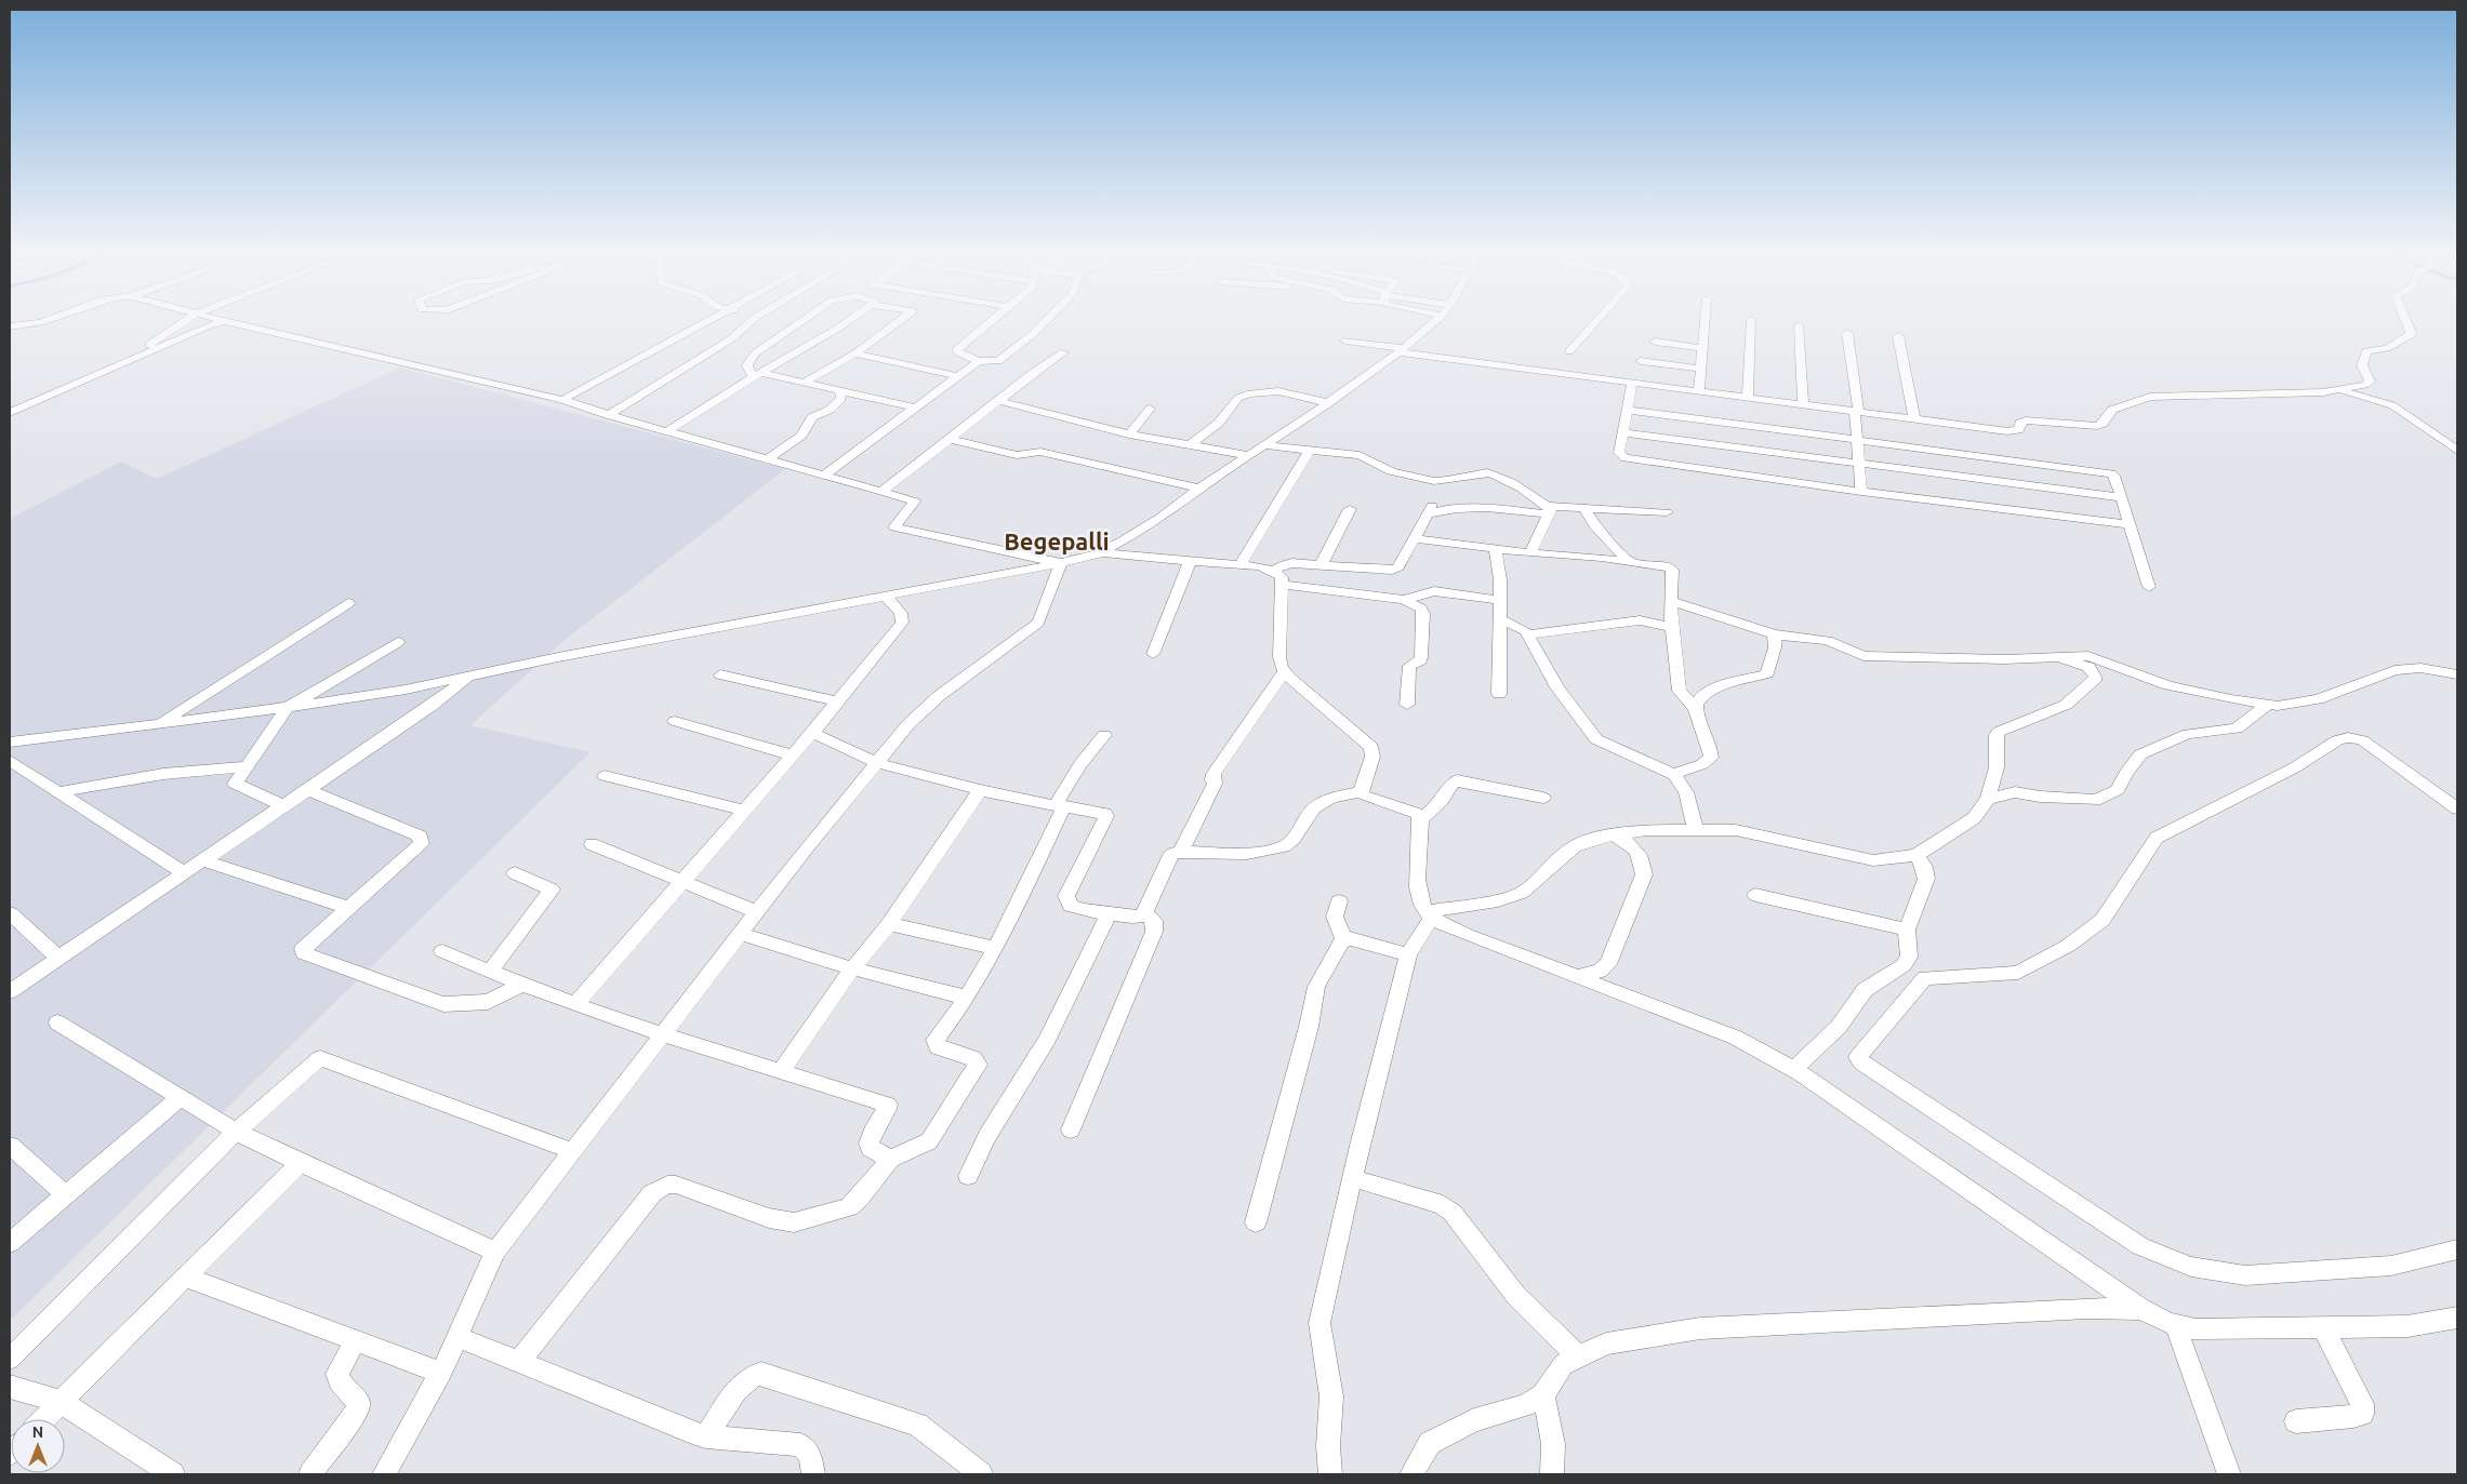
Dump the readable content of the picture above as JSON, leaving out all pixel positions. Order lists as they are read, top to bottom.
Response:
{
  "districts": ["Begepalli"],
  "north": "top"
}
